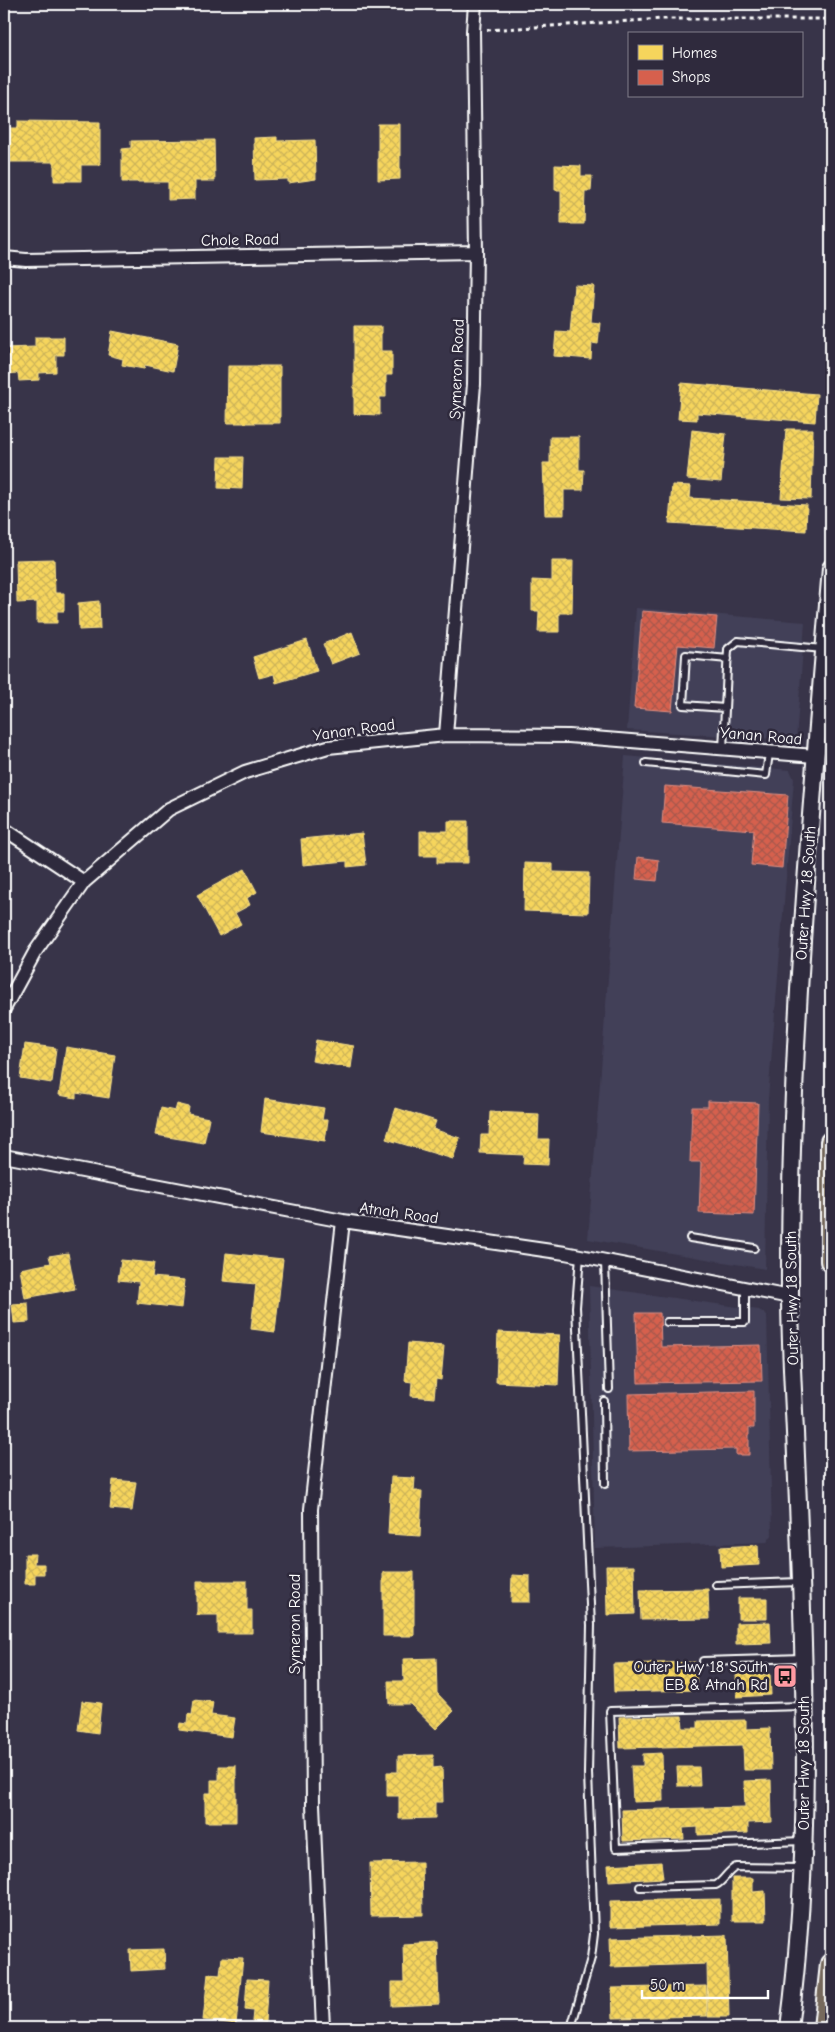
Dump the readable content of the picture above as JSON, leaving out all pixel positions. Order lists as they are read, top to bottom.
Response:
{
  "streets": {
    "street": [
      "Chole Road",
      "Symeron Road",
      "Yanan Road",
      "Outer Hwy 18 South",
      "Atnah Road"
    ]
  },
  "crossings": [
    ["Chole Road", "Symeron Road"],
    ["Symeron Road", "Yanan Road"],
    ["Symeron Road", "Atnah Road"],
    ["Yanan Road", "Outer Hwy 18 South"],
    ["Outer Hwy 18 South", "Atnah Road"]
  ],
  "places": {
    "bus stop": ["Outer Hwy 18 South EB & Atnah Rd"]
  },
  "legend": ["Homes", "Shops"],
  "scale_bar": "50 m"
}
